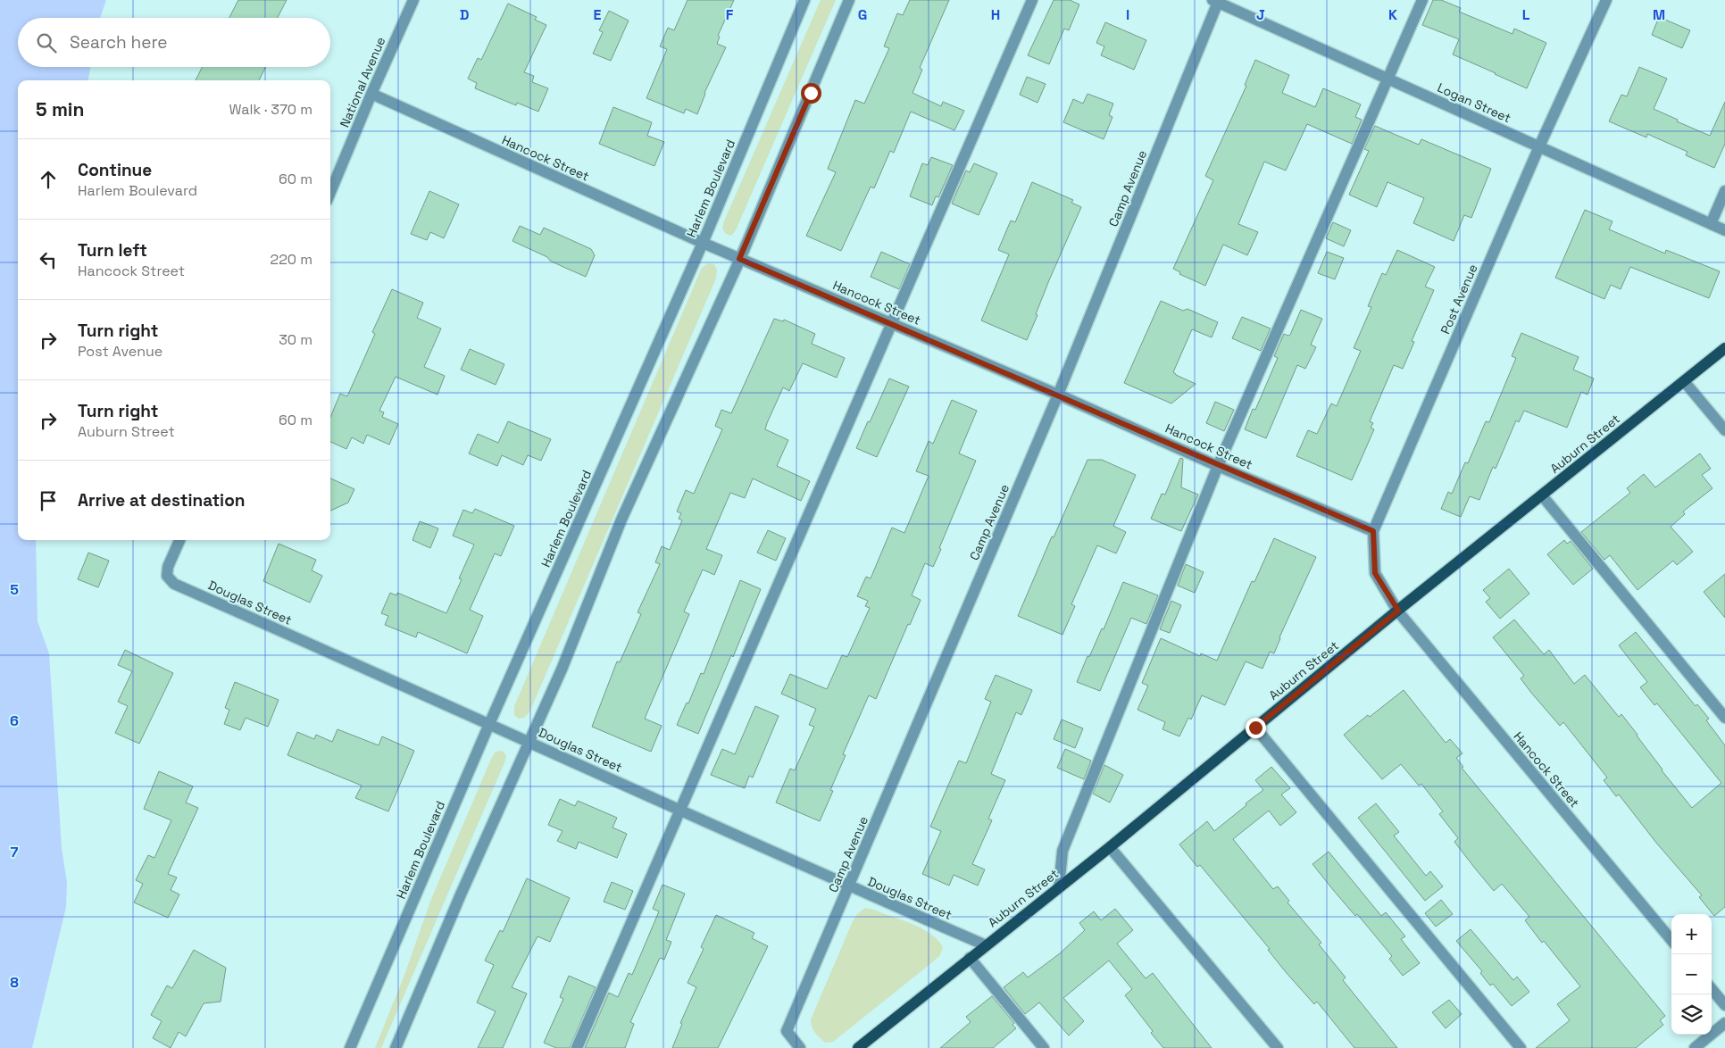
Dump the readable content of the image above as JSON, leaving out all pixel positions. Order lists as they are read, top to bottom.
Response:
{
  "streets": {
    "main road": ["Auburn Street"],
    "street": [
      "National Avenue",
      "Logan Street",
      "Hancock Street",
      "Harlem Boulevard",
      "Camp Avenue",
      "Post Avenue",
      "Douglas Street"
    ]
  },
  "crossings": [
    ["National Avenue", "Hancock Street"],
    ["Logan Street", "Camp Avenue"],
    ["Logan Street", "Post Avenue"],
    ["Hancock Street", "Harlem Boulevard"],
    ["Hancock Street", "Camp Avenue"],
    ["Hancock Street", "Post Avenue"],
    ["Hancock Street", "Auburn Street"],
    ["Harlem Boulevard", "Douglas Street"],
    ["Camp Avenue", "Douglas Street"],
    ["Post Avenue", "Auburn Street"],
    ["Auburn Street", "Douglas Street"]
  ],
  "page": {
    "search": "Search here",
    "heading": ["5 min", "Walk · 370 m"],
    "list": [
      ["Continue", "Harlem Boulevard", "60 m"],
      ["Turn left", "Hancock Street", "220 m"],
      ["Turn right", "Post Avenue", "30 m"],
      ["Turn right", "Auburn Street", "60 m"],
      "Arrive at destination"
    ],
    "map_buttons": ["+", "−"]
  },
  "grid": {
    "columns": [
      "D",
      "E",
      "F",
      "G",
      "H",
      "I",
      "J",
      "K",
      "L",
      "M"
    ],
    "rows": [
      "5",
      "6",
      "7",
      "8"
    ]
  }
}
